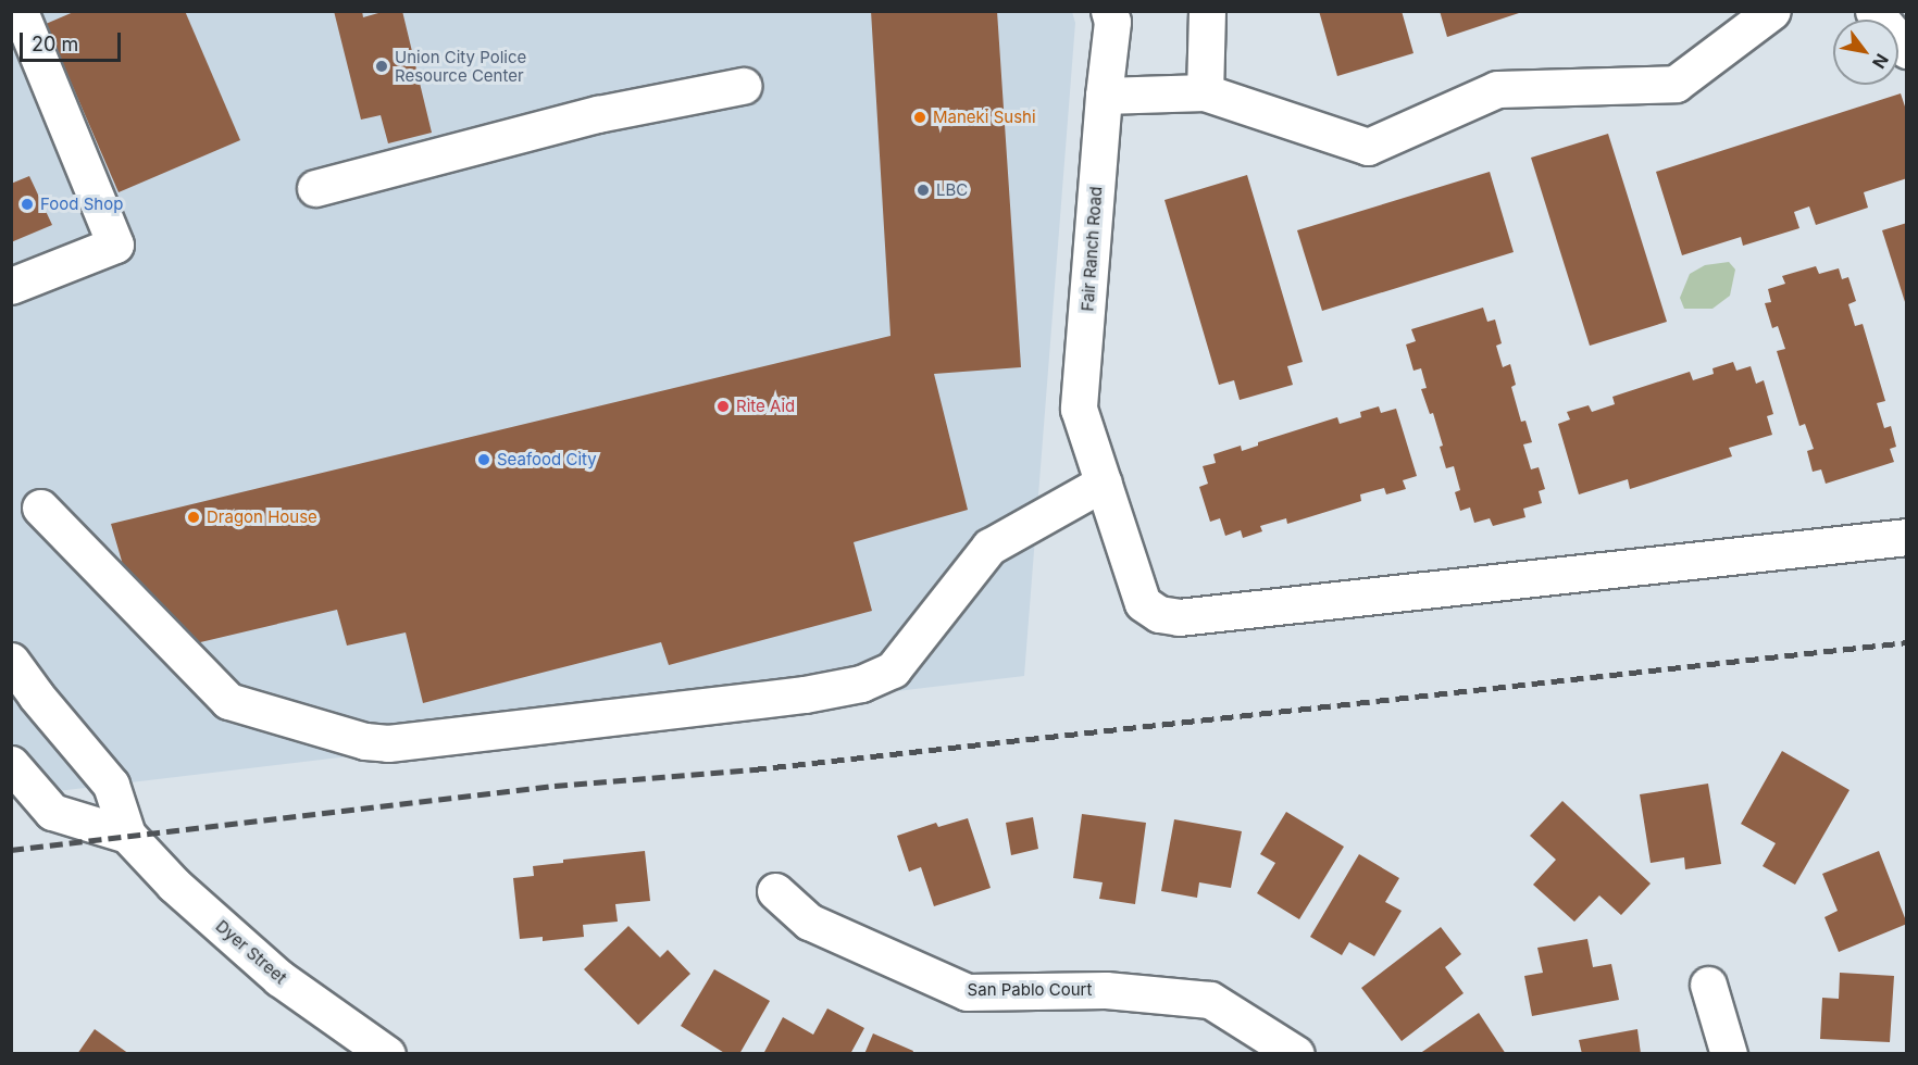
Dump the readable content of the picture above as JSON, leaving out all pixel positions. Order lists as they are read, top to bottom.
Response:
{
  "streets": {
    "street": ["Fair Ranch Road", "Dyer Street", "San Pablo Court"]
  },
  "places": [
    "Union City Police Resource Center",
    "Maneki Sushi",
    "LBC",
    "Food Shop",
    "Rite Aid",
    "Seafood City",
    "Dragon House"
  ],
  "scale_bar": "20 m",
  "north": "bottom right"
}
